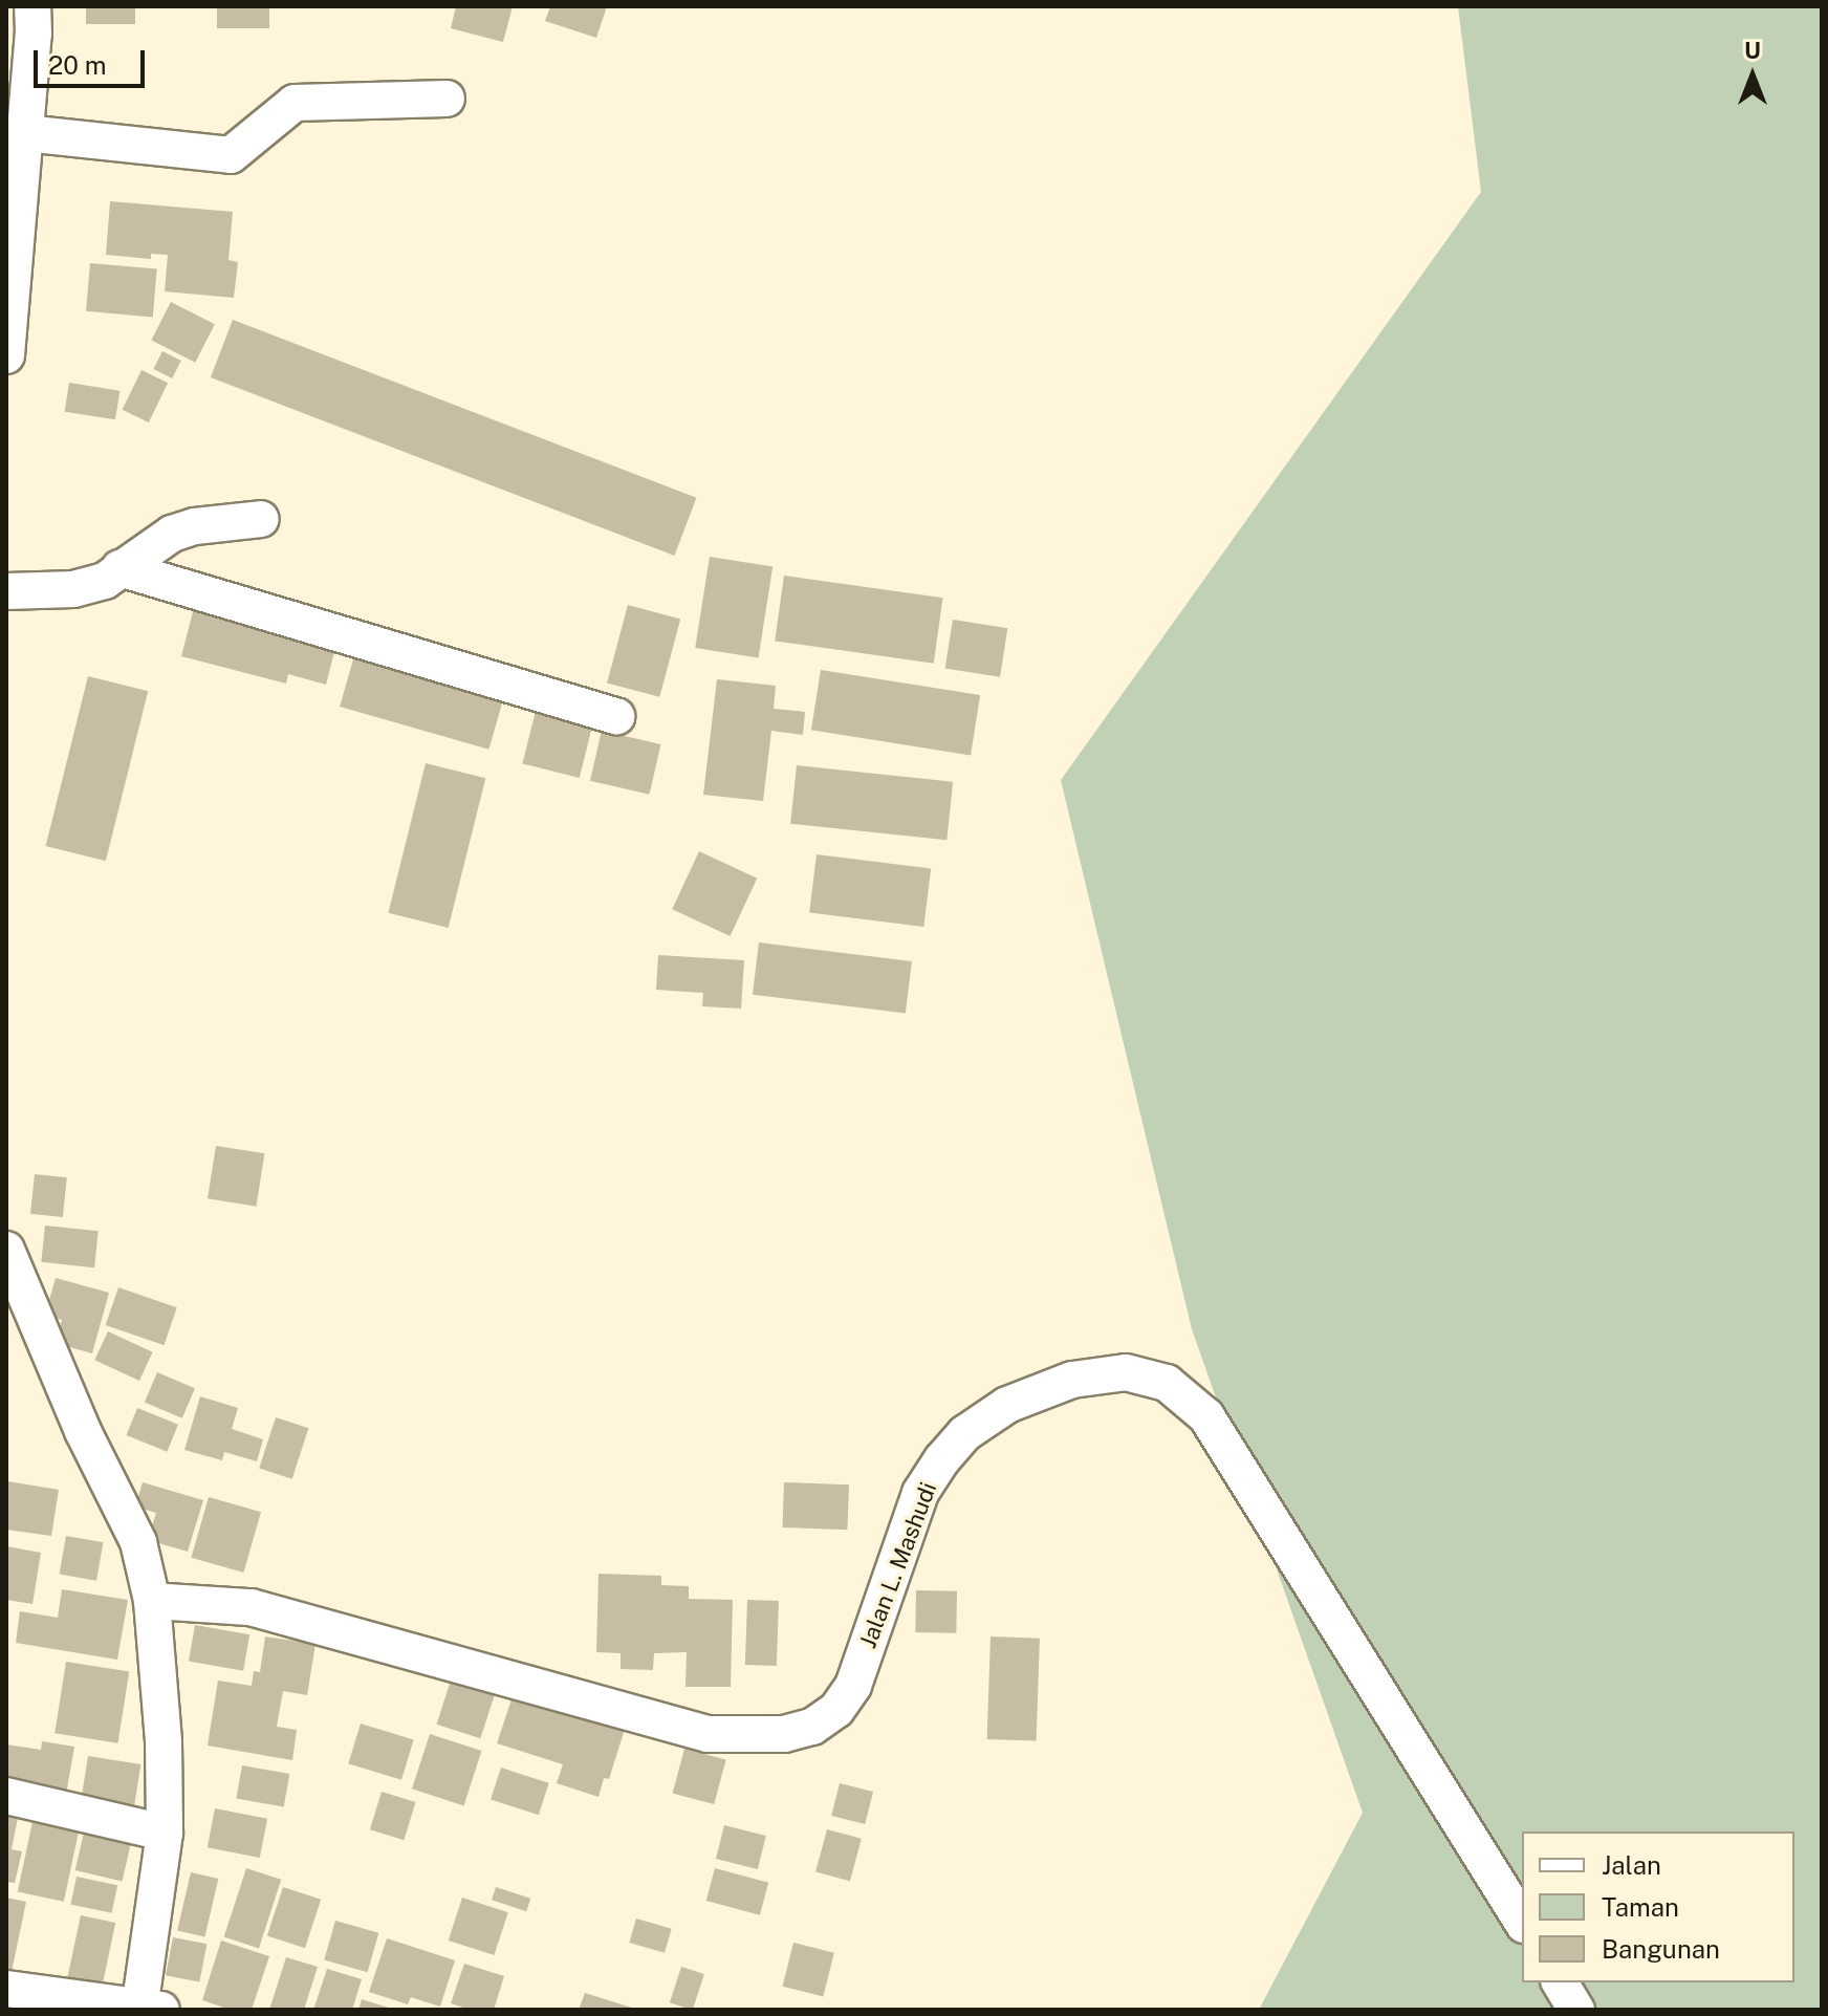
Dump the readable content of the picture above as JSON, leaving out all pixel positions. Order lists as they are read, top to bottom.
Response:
{
  "streets": {
    "street": ["Jalan L. Mashudi"]
  },
  "legend": ["Jalan", "Taman", "Bangunan"],
  "scale_bar": "20 m",
  "north": "top"
}
